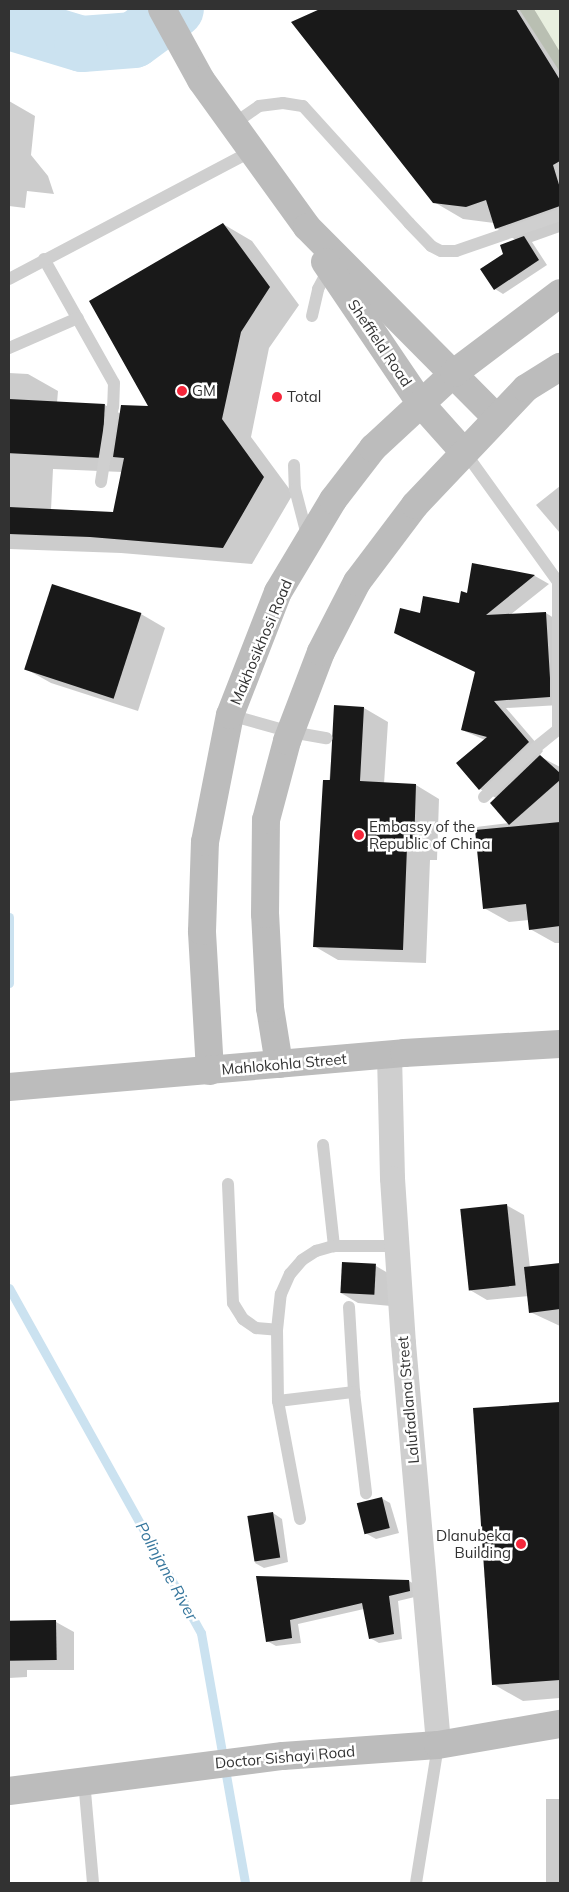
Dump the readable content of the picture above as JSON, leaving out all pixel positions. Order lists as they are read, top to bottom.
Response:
{
  "streets": {
    "main road": [
      "Sheffield Road",
      "Makhosikhosi Road",
      "Mahlokohla Street",
      "Doctor Sishayi Road"
    ],
    "street": ["Lalufadlana Street"]
  },
  "crossings": [
    ["Sheffield Road", "Makhosikhosi Road"],
    ["Makhosikhosi Road", "Mahlokohla Street"],
    ["Mahlokohla Street", "Lalufadlana Street"],
    ["Lalufadlana Street", "Doctor Sishayi Road"]
  ],
  "water": ["Polinjane River"],
  "places": [
    "GM",
    "Total",
    "Embassy of the Republic of China",
    "Dlanubeka Building"
  ]
}
